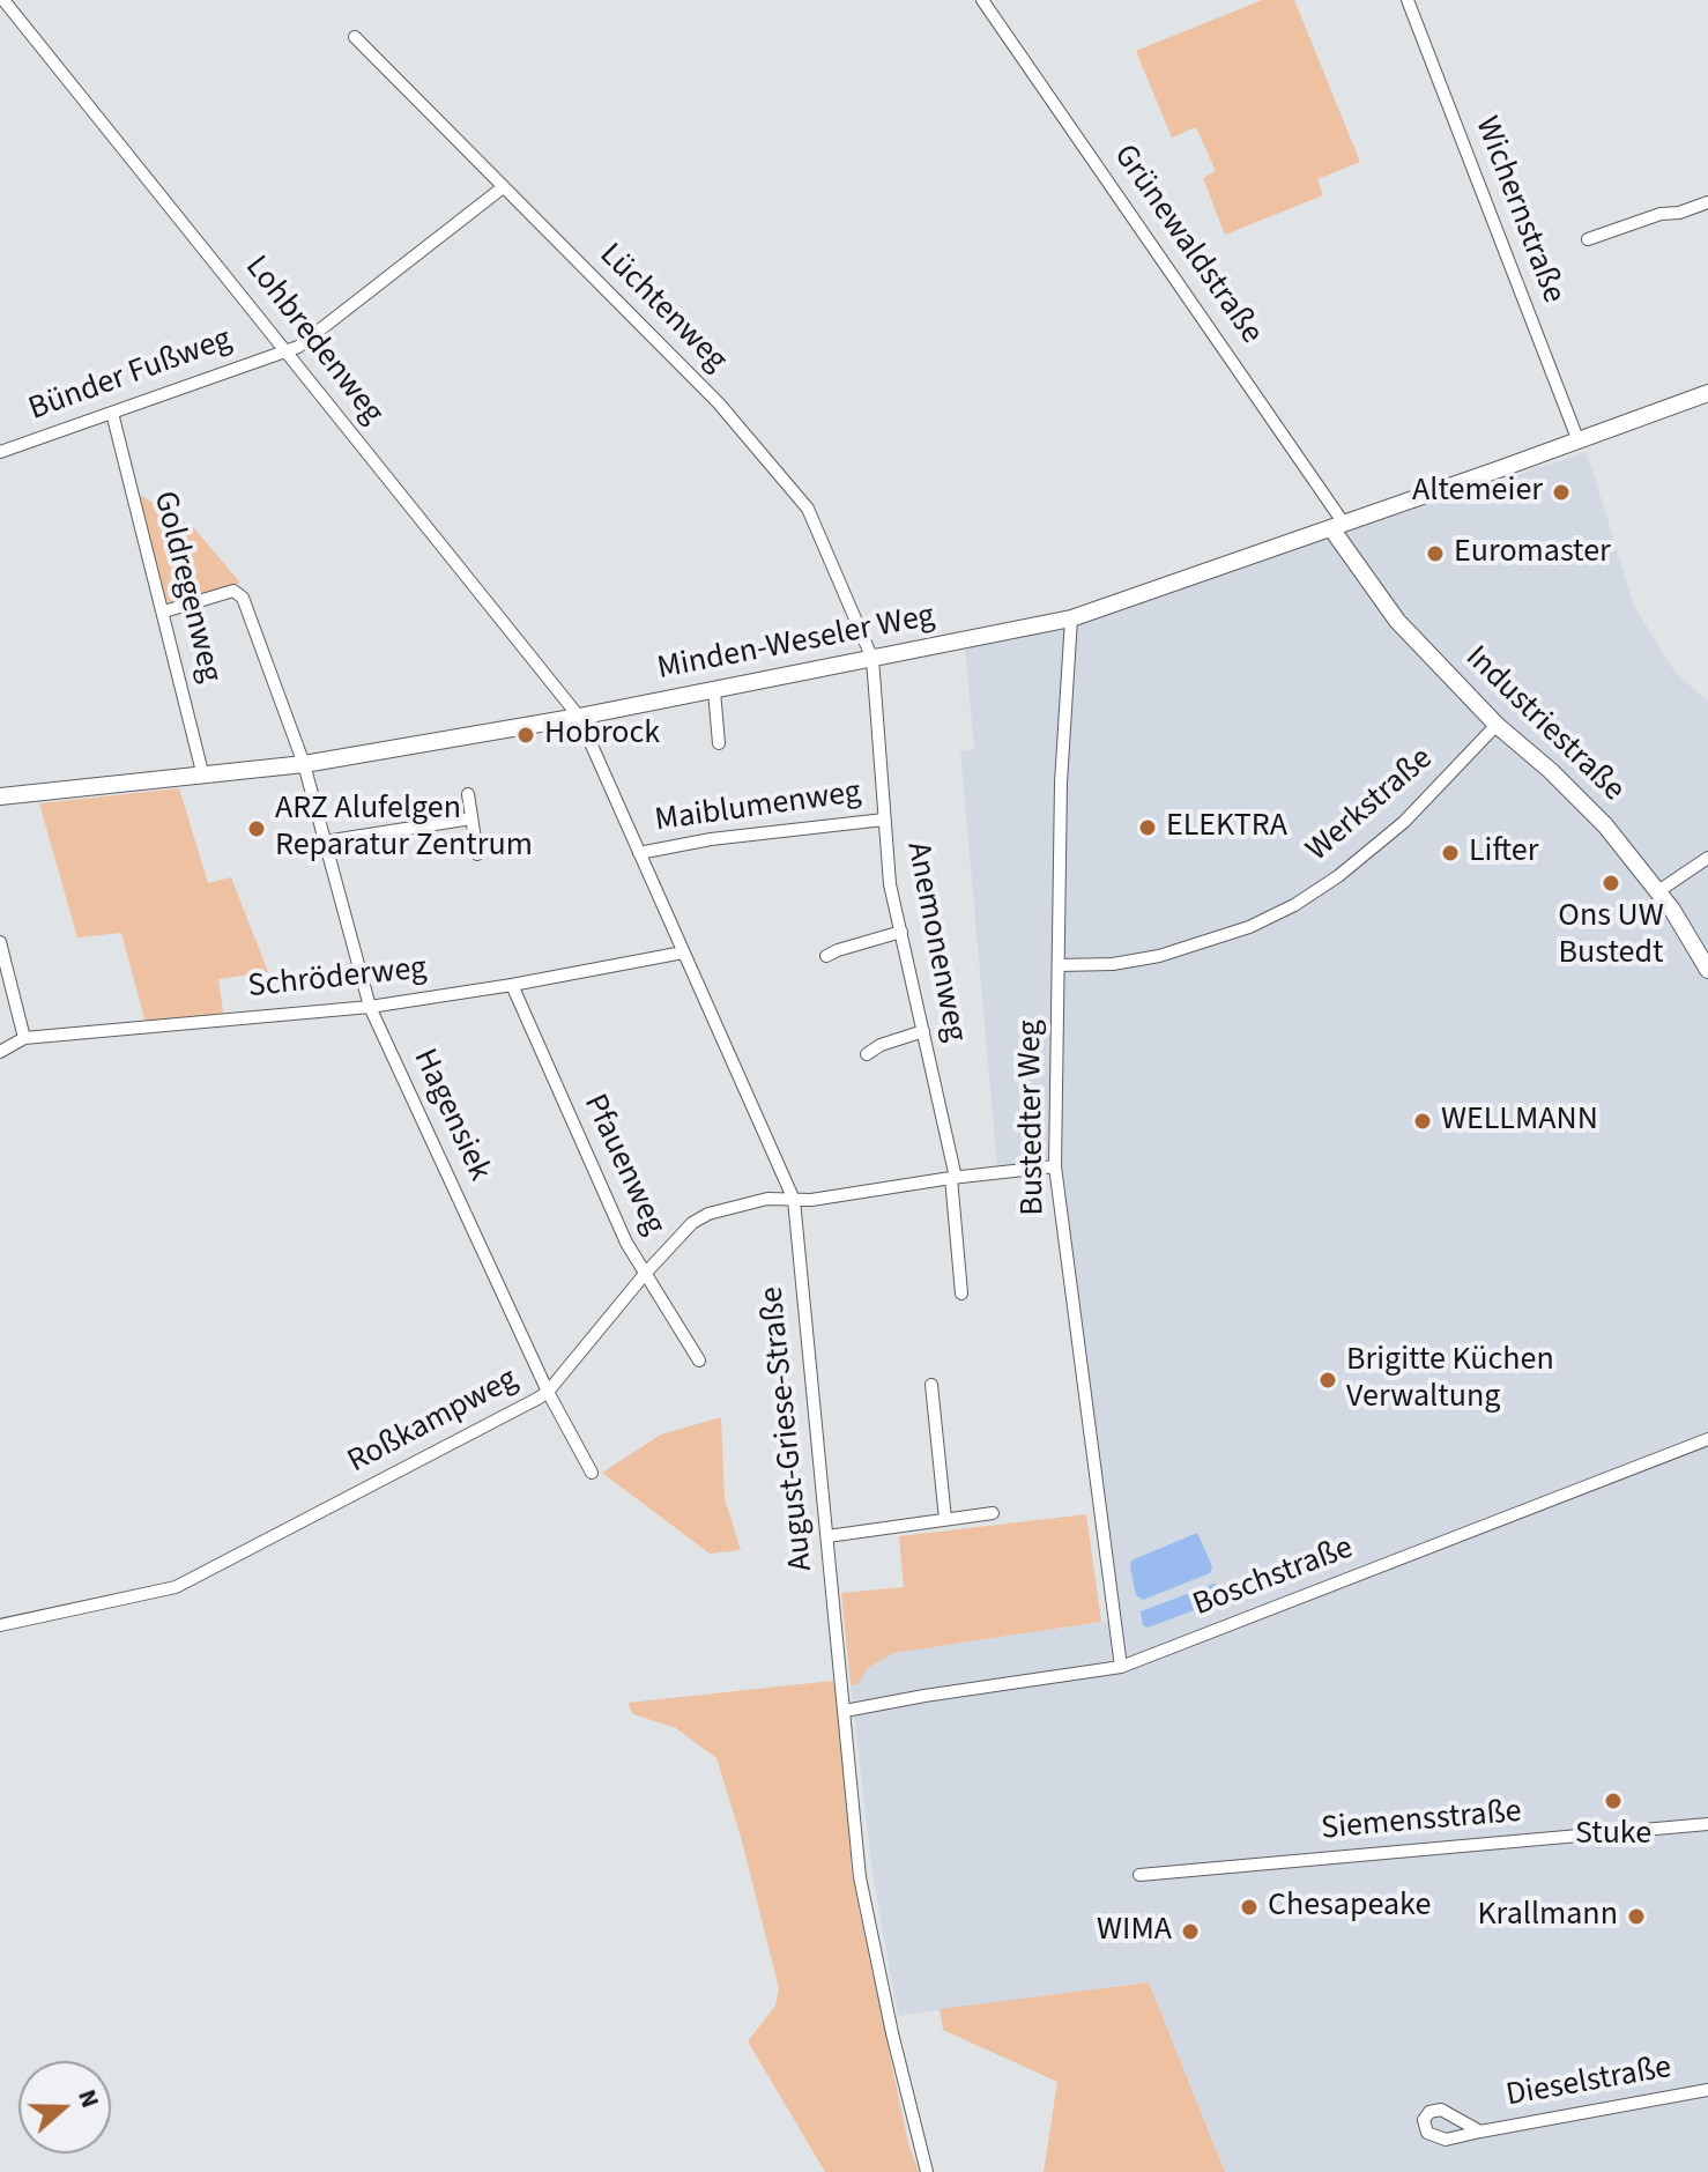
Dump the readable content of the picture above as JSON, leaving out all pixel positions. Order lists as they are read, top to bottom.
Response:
{
  "streets": {
    "street": [
      "Wichernstraße",
      "Grünewaldstraße",
      "Lüchtenweg",
      "Lohbredenweg",
      "Bünder Fußweg",
      "Goldregenweg",
      "Minden-Weseler Weg",
      "Industriestraße",
      "Werkstraße",
      "Maiblumenweg",
      "Anemonenweg",
      "Schröderweg",
      "Hagensiek",
      "Bustedter Weg",
      "Pfauenweg",
      "Roßkampweg",
      "August-Griese-Straße",
      "Boschstraße",
      "Siemensstraße",
      "Dieselstraße"
    ]
  },
  "crossings": [
    ["Wichernstraße", "Minden-Weseler Weg"],
    ["Grünewaldstraße", "Minden-Weseler Weg"],
    ["Grünewaldstraße", "Industriestraße"],
    ["Lüchtenweg", "Bünder Fußweg"],
    ["Lüchtenweg", "Minden-Weseler Weg"],
    ["Lüchtenweg", "Anemonenweg"],
    ["Lohbredenweg", "Bünder Fußweg"],
    ["Lohbredenweg", "Minden-Weseler Weg"],
    ["Lohbredenweg", "August-Griese-Straße"],
    ["Bünder Fußweg", "Goldregenweg"],
    ["Goldregenweg", "Minden-Weseler Weg"],
    ["Goldregenweg", "Hagensiek"],
    ["Minden-Weseler Weg", "Industriestraße"],
    ["Minden-Weseler Weg", "Anemonenweg"],
    ["Minden-Weseler Weg", "Hagensiek"],
    ["Minden-Weseler Weg", "Bustedter Weg"],
    ["Minden-Weseler Weg", "August-Griese-Straße"],
    ["Industriestraße", "Werkstraße"],
    ["Werkstraße", "Bustedter Weg"],
    ["Maiblumenweg", "Anemonenweg"],
    ["Maiblumenweg", "August-Griese-Straße"],
    ["Anemonenweg", "Roßkampweg"],
    ["Schröderweg", "Hagensiek"],
    ["Schröderweg", "Pfauenweg"],
    ["Schröderweg", "August-Griese-Straße"],
    ["Hagensiek", "Roßkampweg"],
    ["Bustedter Weg", "Roßkampweg"],
    ["Bustedter Weg", "Boschstraße"],
    ["Pfauenweg", "Roßkampweg"],
    ["Roßkampweg", "August-Griese-Straße"],
    ["August-Griese-Straße", "Boschstraße"]
  ],
  "places": [
    "Altemeier",
    "Euromaster",
    "Hobrock",
    "ELEKTRA",
    "ARZ Alufelgen Reparatur Zentrum",
    "Lifter",
    "Ons UW Bustedt",
    "WELLMANN",
    "Brigitte Küchen Verwaltung",
    "Stuke",
    "Chesapeake",
    "Krallmann",
    "WIMA"
  ],
  "north": "right"
}
